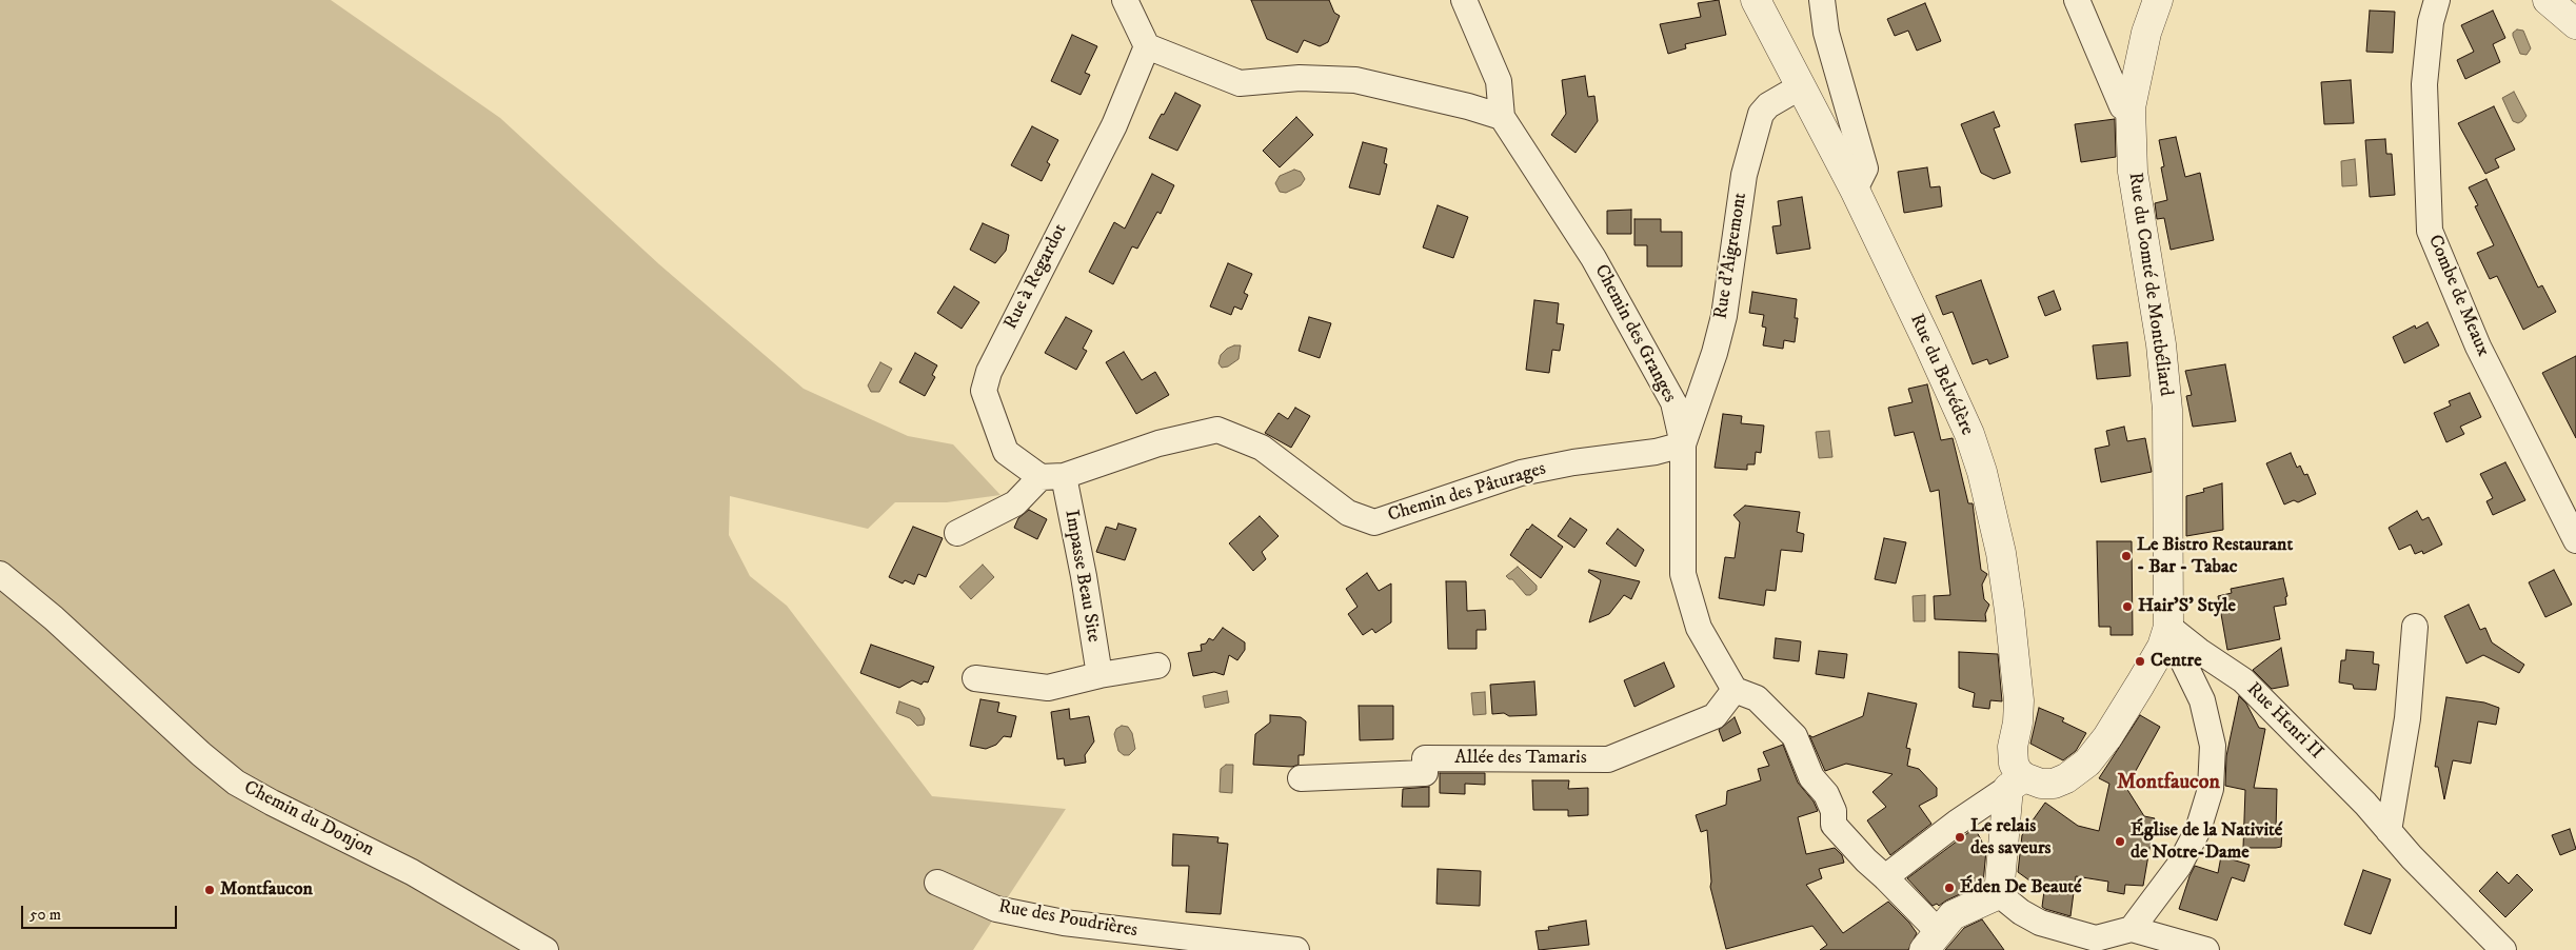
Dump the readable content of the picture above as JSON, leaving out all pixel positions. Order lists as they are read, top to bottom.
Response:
{
  "streets": {
    "street": [
      "Rue d'Aigremont",
      "Rue à Regardot",
      "Rue du Comté de Montbéliard",
      "Combe de Meaux",
      "Chemin des Granges",
      "Rue du Belvédère",
      "Chemin des Pâturages",
      "Impasse Beau Site",
      "Rue Henri II",
      "Allée des Tamaris",
      "Chemin du Donjon",
      "Rue des Poudrières"
    ]
  },
  "crossings": [
    ["Rue d'Aigremont", "Chemin des Granges"],
    ["Rue d'Aigremont", "Rue du Belvédère"],
    ["Rue d'Aigremont", "Chemin des Pâturages"],
    ["Rue à Regardot", "Chemin des Pâturages"],
    ["Rue à Regardot", "Impasse Beau Site"],
    ["Rue du Comté de Montbéliard", "Rue Henri II"],
    ["Chemin des Granges", "Chemin des Pâturages"],
    ["Chemin des Granges", "Allée des Tamaris"],
    ["Chemin des Pâturages", "Impasse Beau Site"]
  ],
  "districts": ["Montfaucon"],
  "places": [
    "Le Bistro Restaurant - Bar - Tabac",
    "Hair'S' Style",
    "Centre",
    "Le relais des saveurs",
    "Église de la Nativité de Notre-Dame",
    "Éden De Beauté",
    "Montfaucon"
  ],
  "scale_bar": "50 m"
}
